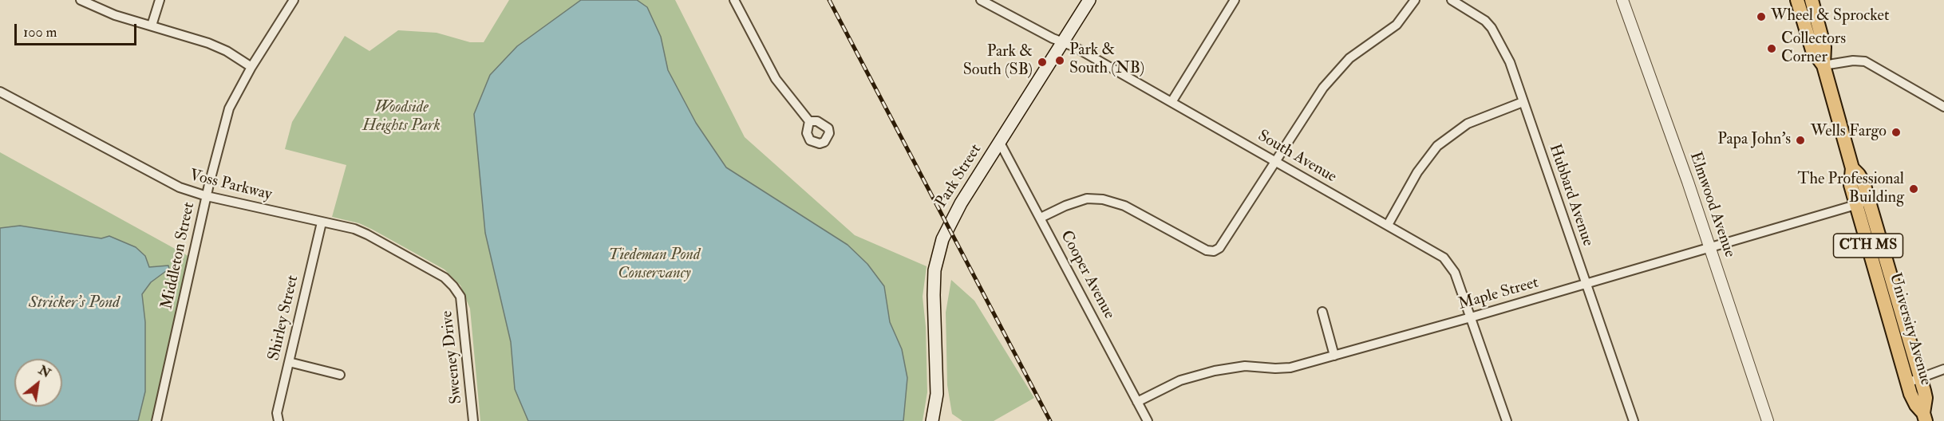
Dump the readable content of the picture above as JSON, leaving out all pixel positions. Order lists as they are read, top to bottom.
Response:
{
  "streets": {
    "main road": ["Park Street", "CTH MS", "University Avenue"],
    "street": [
      "South Avenue",
      "Voss Parkway",
      "Hubbard Avenue",
      "Elmwood Avenue",
      "Middleton Street",
      "Cooper Avenue",
      "Maple Street",
      "Shirley Street",
      "Sweeney Drive"
    ]
  },
  "crossings": [
    ["South Avenue", "Park Street"],
    ["South Avenue", "Maple Street"],
    ["Park Street", "Cooper Avenue"],
    ["Voss Parkway", "Middleton Street"],
    ["Voss Parkway", "Shirley Street"],
    ["Voss Parkway", "Sweeney Drive"],
    ["Hubbard Avenue", "Maple Street"],
    ["Elmwood Avenue", "Maple Street"],
    ["Cooper Avenue", "Maple Street"],
    ["Maple Street", "University Avenue"]
  ],
  "water": ["Stricker's Pond"],
  "parks": ["Woodside Heights Park", "Tiedeman Pond Conservancy"],
  "places": [
    "Wheel & Sprocket",
    "Collectors Corner",
    "Park & South (NB)",
    "Park & South (SB)",
    "Wells Fargo",
    "Papa John's",
    "The Professional Building"
  ],
  "scale_bar": "100 m",
  "north": "top right"
}
